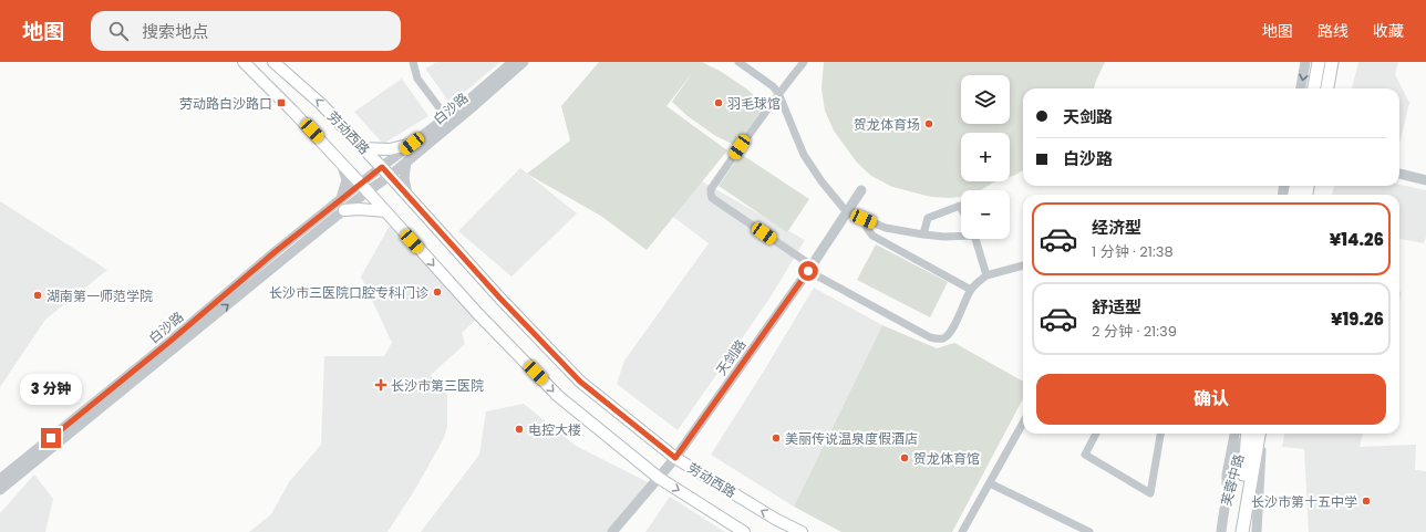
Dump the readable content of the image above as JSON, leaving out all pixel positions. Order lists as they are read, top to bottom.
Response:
{
  "streets": {
    "main road": ["劳动西路"],
    "street": ["白沙路", "天剑路", "芙蓉中路"]
  },
  "crossings": [
    ["白沙路", "劳动西路"],
    ["劳动西路", "天剑路"]
  ],
  "places": {
    "transit": ["劳动路白沙路口"],
    "other": [
      "羽毛球馆",
      "贺龙体育场",
      "长沙市三医院口腔专科门诊",
      "湖南第一师范学院",
      "电控大楼",
      "美丽传说温泉度假酒店",
      "贺龙体育馆",
      "长沙市第十五中学"
    ],
    "health": ["长沙市第三医院"]
  },
  "page": {
    "header": "地图",
    "search": "搜索地点",
    "nav": ["地图", "路线", "收藏"],
    "map_buttons": ["+", "−"],
    "banner": ["天剑路", "白沙路"],
    "list": [
      {
        "name": "经济型",
        "note": "1 分钟 · 21:38",
        "value": "¥14.26"
      },
      {
        "name": "舒适型",
        "note": "2 分钟 · 21:39",
        "value": "¥19.26"
      }
    ],
    "buttons": "确认",
    "bubble": "3 分钟"
  }
}
